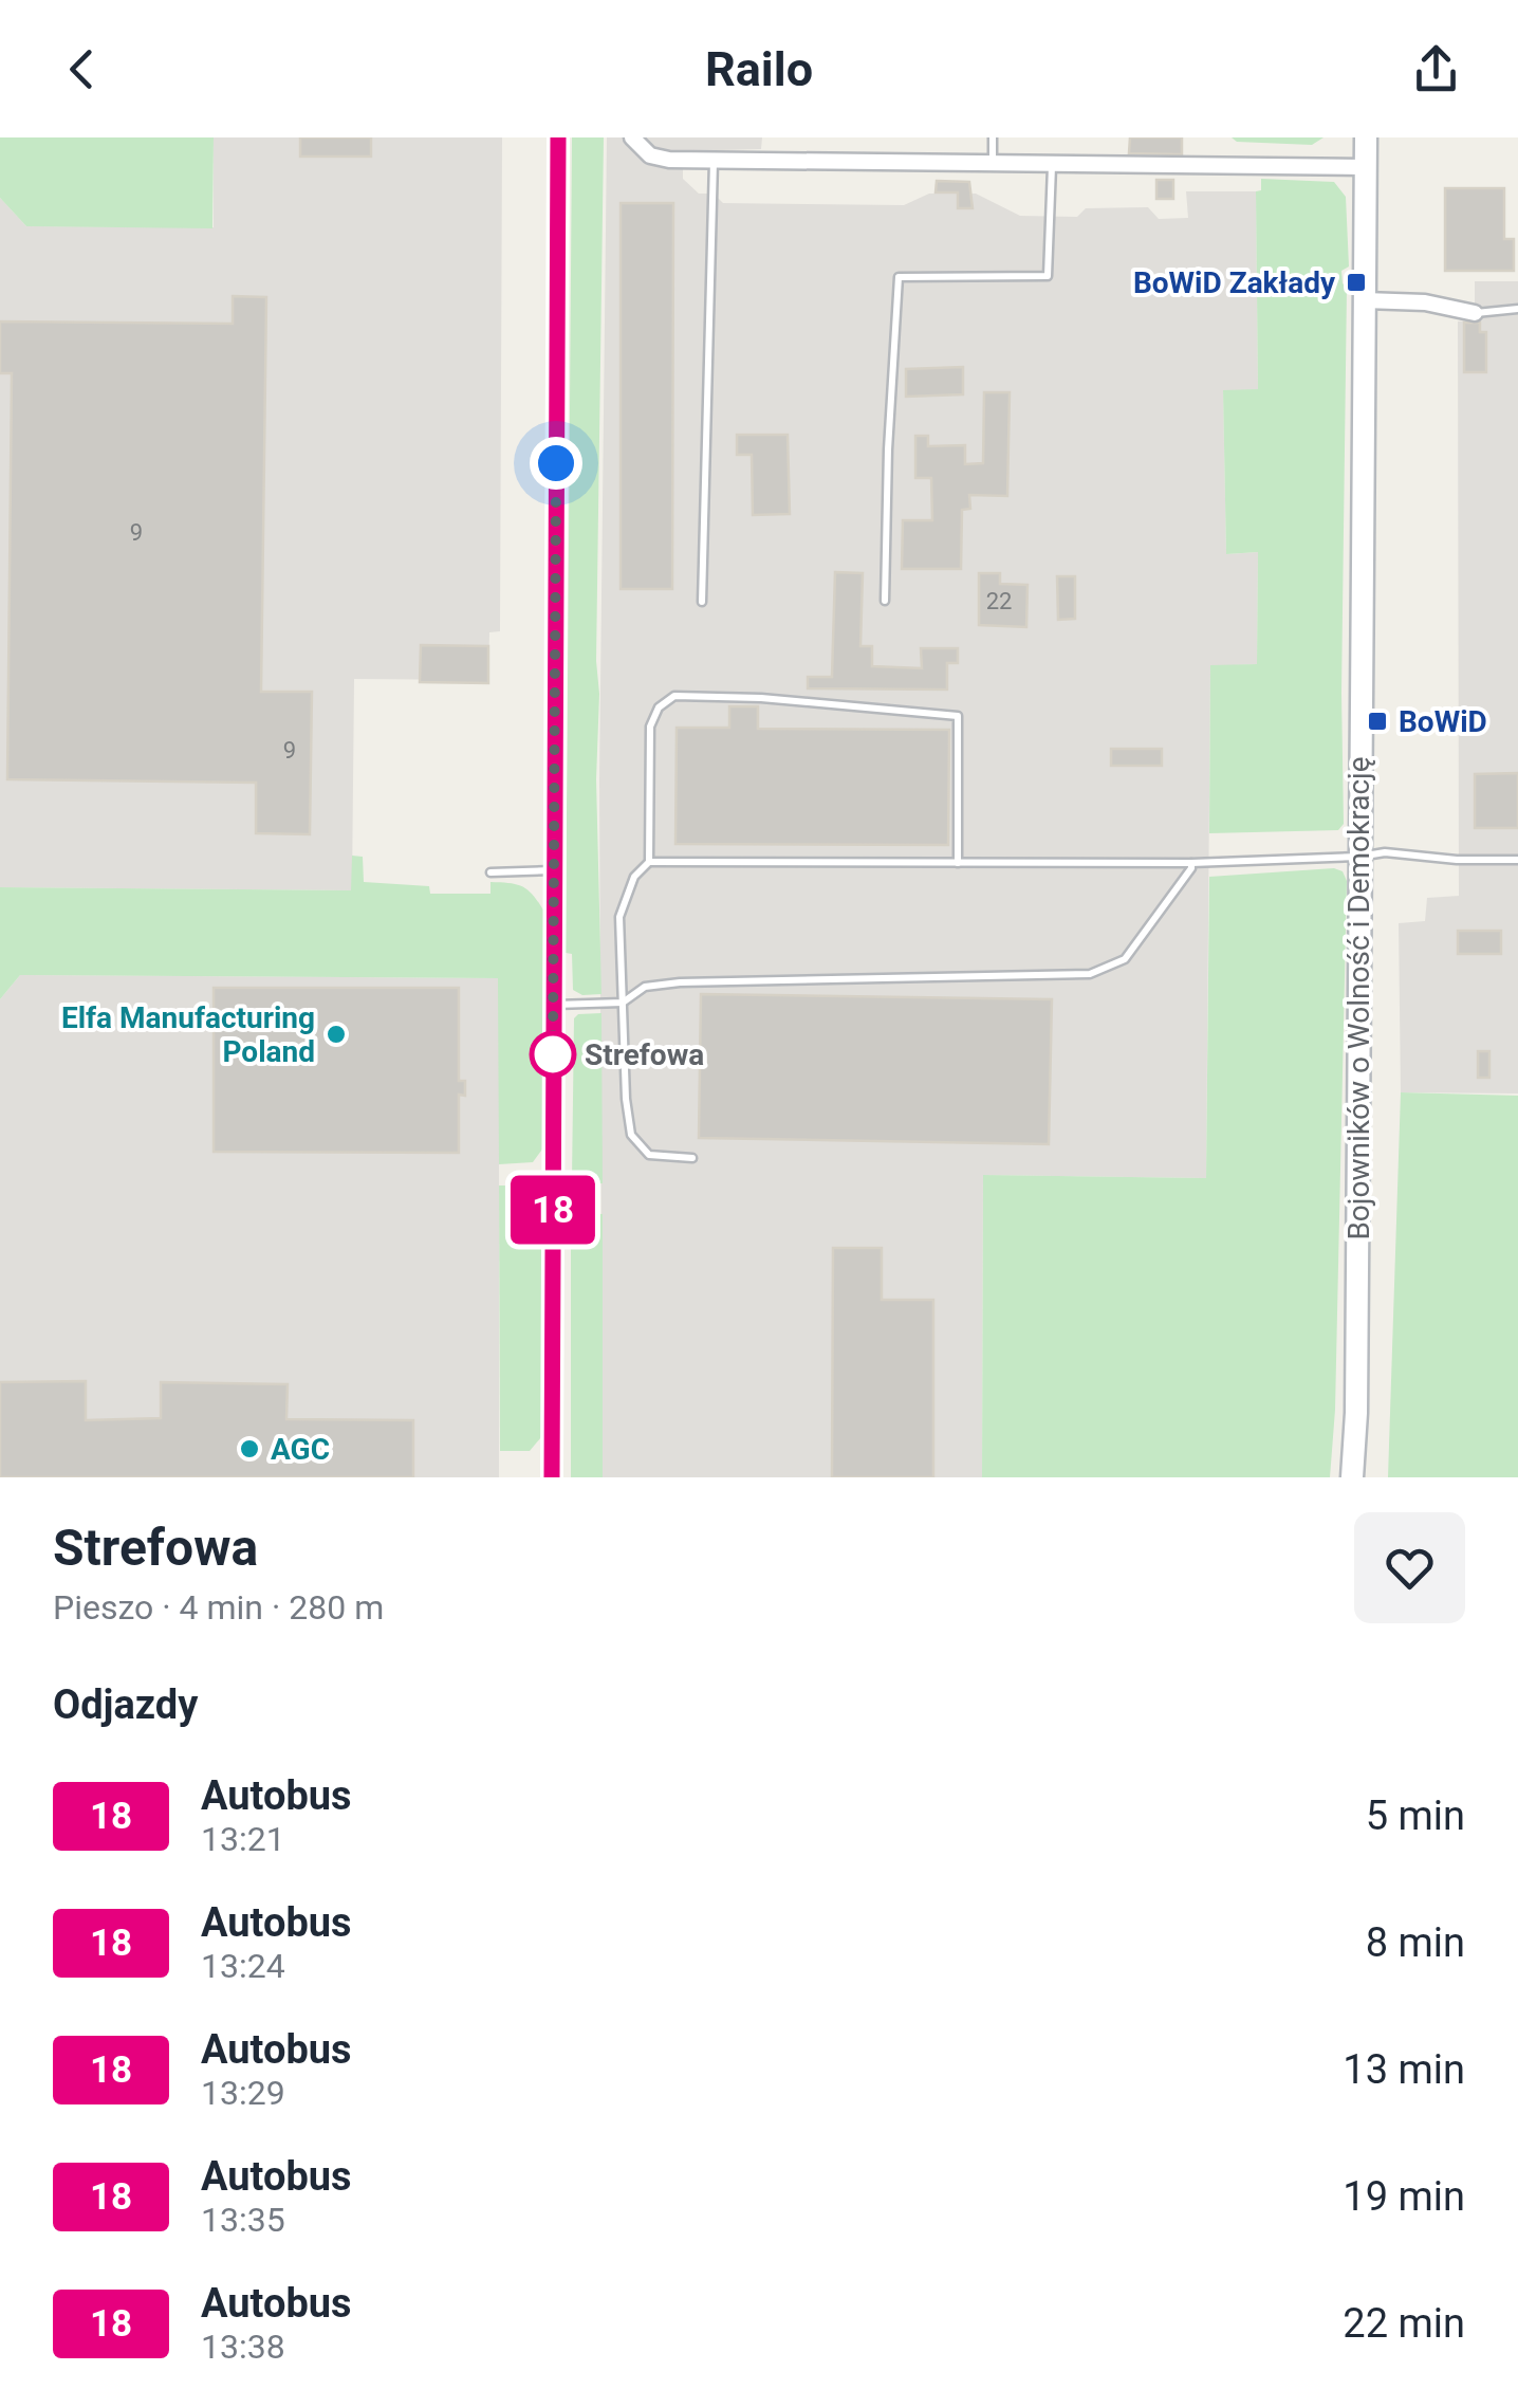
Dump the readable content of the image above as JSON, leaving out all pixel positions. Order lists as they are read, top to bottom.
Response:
{
  "streets": {
    "main road": ["Bojowników o Wolność i Demokrację"]
  },
  "places": {
    "transit": ["BoWiD Zakłady", "BoWiD"],
    "other": ["Elfa Manufacturing Poland", "Strefowa", "AGC"]
  },
  "lines": ["bus line 18"],
  "house_numbers": ["9", "22", "9"],
  "page": {
    "header": "Railo",
    "on_map": "18",
    "heading": [
      ["Strefowa", "Pieszo · 4 min · 280 m"],
      "Odjazdy"
    ],
    "list": [
      {
        "mark": "18",
        "name": "Autobus",
        "note": "13:21",
        "value": "5 min"
      },
      {
        "mark": "18",
        "name": "Autobus",
        "note": "13:24",
        "value": "8 min"
      },
      {
        "mark": "18",
        "name": "Autobus",
        "note": "13:29",
        "value": "13 min"
      },
      {
        "mark": "18",
        "name": "Autobus",
        "note": "13:35",
        "value": "19 min"
      },
      {
        "mark": "18",
        "name": "Autobus",
        "note": "13:38",
        "value": "22 min"
      }
    ]
  }
}
